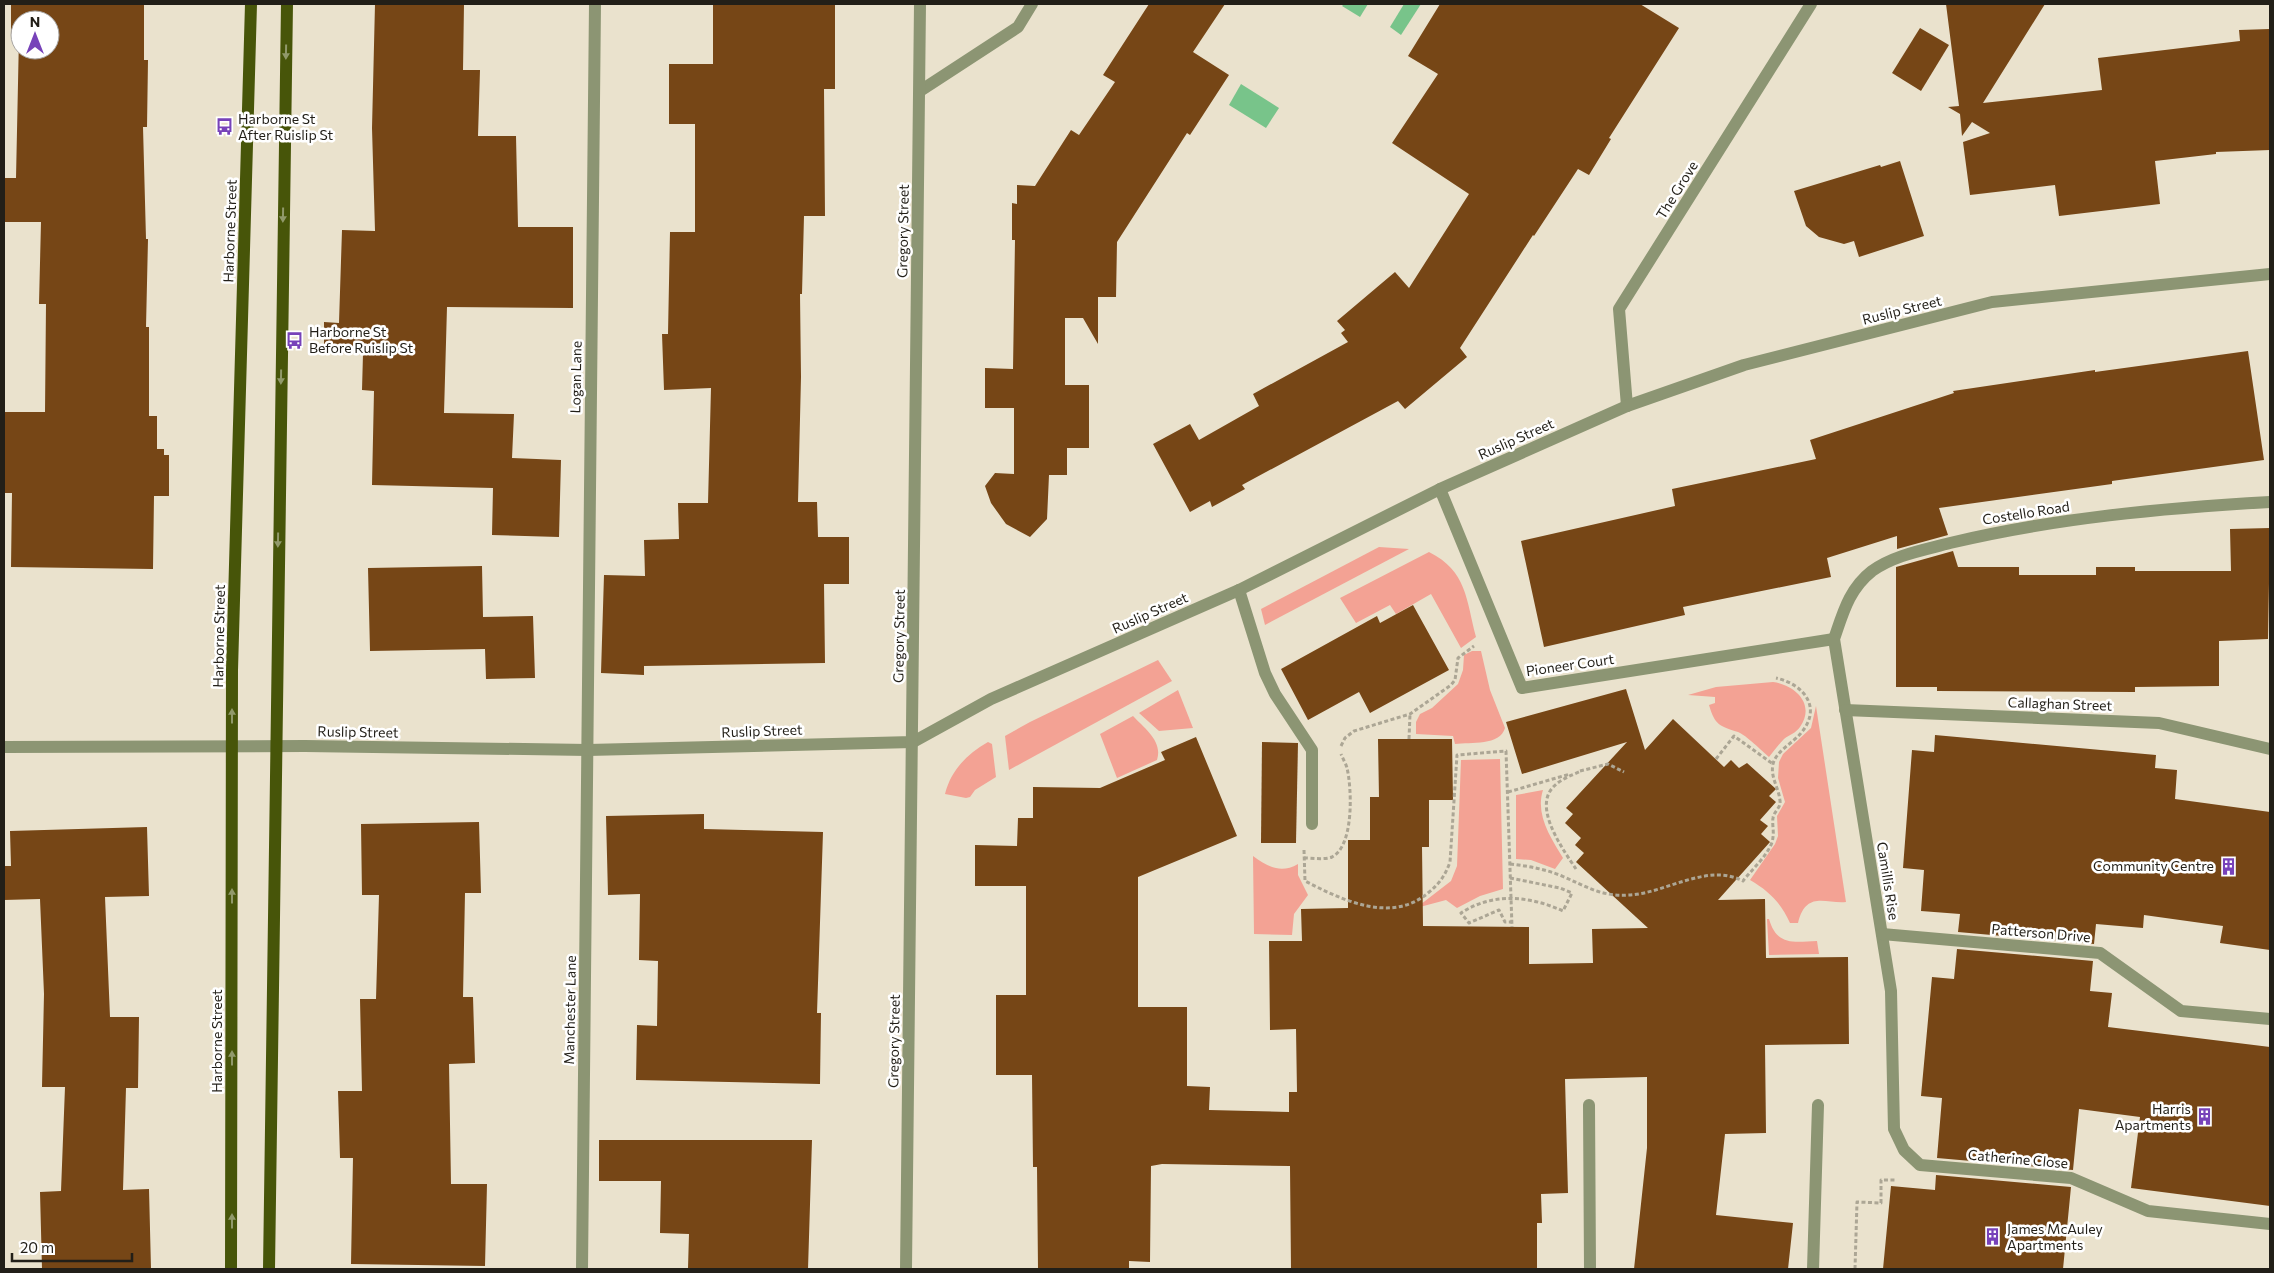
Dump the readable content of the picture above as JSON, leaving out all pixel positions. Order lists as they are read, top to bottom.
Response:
{
  "streets": {
    "main road": ["Harborne Street"],
    "street": [
      "The Grove",
      "Gregory Street",
      "Ruslip Street",
      "Logan Lane",
      "Costello Road",
      "Pioneer Court",
      "Callaghan Street",
      "Camillis Rise",
      "Patterson Drive",
      "Manchester Lane",
      "Catherine Close"
    ]
  },
  "crossings": [
    ["The Grove", "Ruslip Street"],
    ["Harborne Street", "Ruslip Street"],
    ["Gregory Street", "Ruslip Street"],
    ["Ruslip Street", "Logan Lane"],
    ["Ruslip Street", "Pioneer Court"],
    ["Ruslip Street", "Manchester Lane"],
    ["Logan Lane", "Manchester Lane"],
    ["Costello Road", "Pioneer Court"],
    ["Costello Road", "Camillis Rise"],
    ["Pioneer Court", "Camillis Rise"],
    ["Callaghan Street", "Camillis Rise"],
    ["Camillis Rise", "Patterson Drive"],
    ["Camillis Rise", "Catherine Close"]
  ],
  "places": {
    "bus stop": ["Harborne St After Ruislip St", "Harborne St Before Ruislip St"],
    "building": ["Community Centre", "Harris Apartments", "James McAuley Apartments"]
  },
  "scale_bar": "20 m",
  "north": "top"
}
